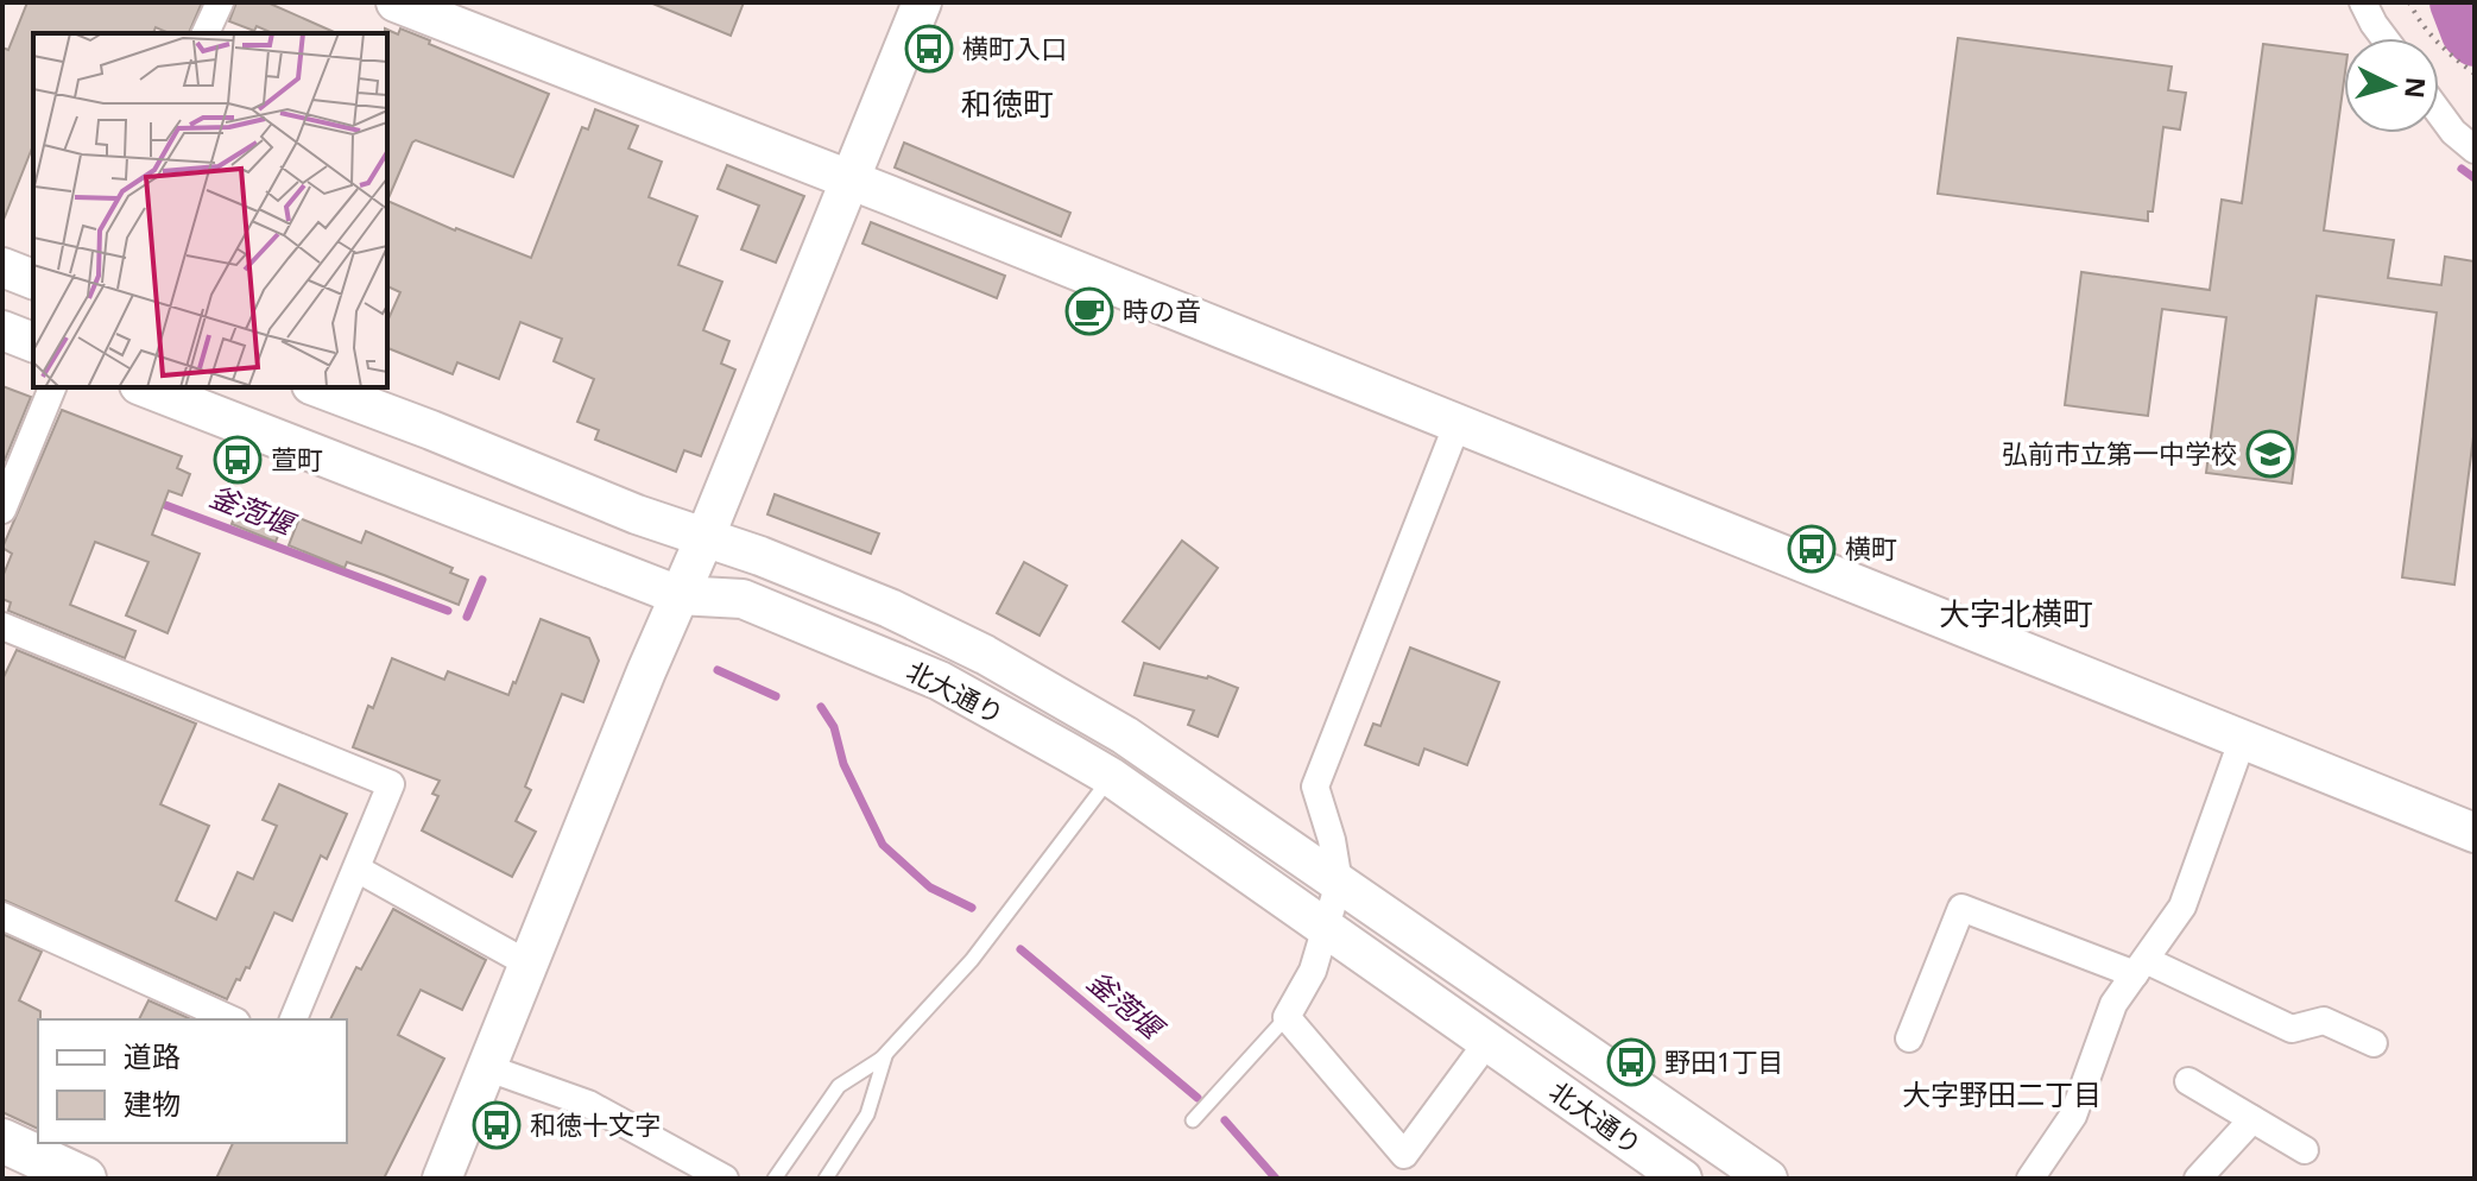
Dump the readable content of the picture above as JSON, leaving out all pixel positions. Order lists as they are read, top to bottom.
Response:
{
  "streets": {
    "street": ["北大通り"]
  },
  "districts": ["和徳町", "大字北横町", "大字野田二丁目"],
  "water": ["釜萢堰"],
  "places": {
    "bus stop": [
      "横町入口",
      "萱町",
      "横町",
      "野田1丁目",
      "和徳十文字"
    ],
    "cafe": ["時の音"],
    "school or university": ["弘前市立第一中学校"]
  },
  "legend": ["道路", "建物"],
  "north": "right"
}
